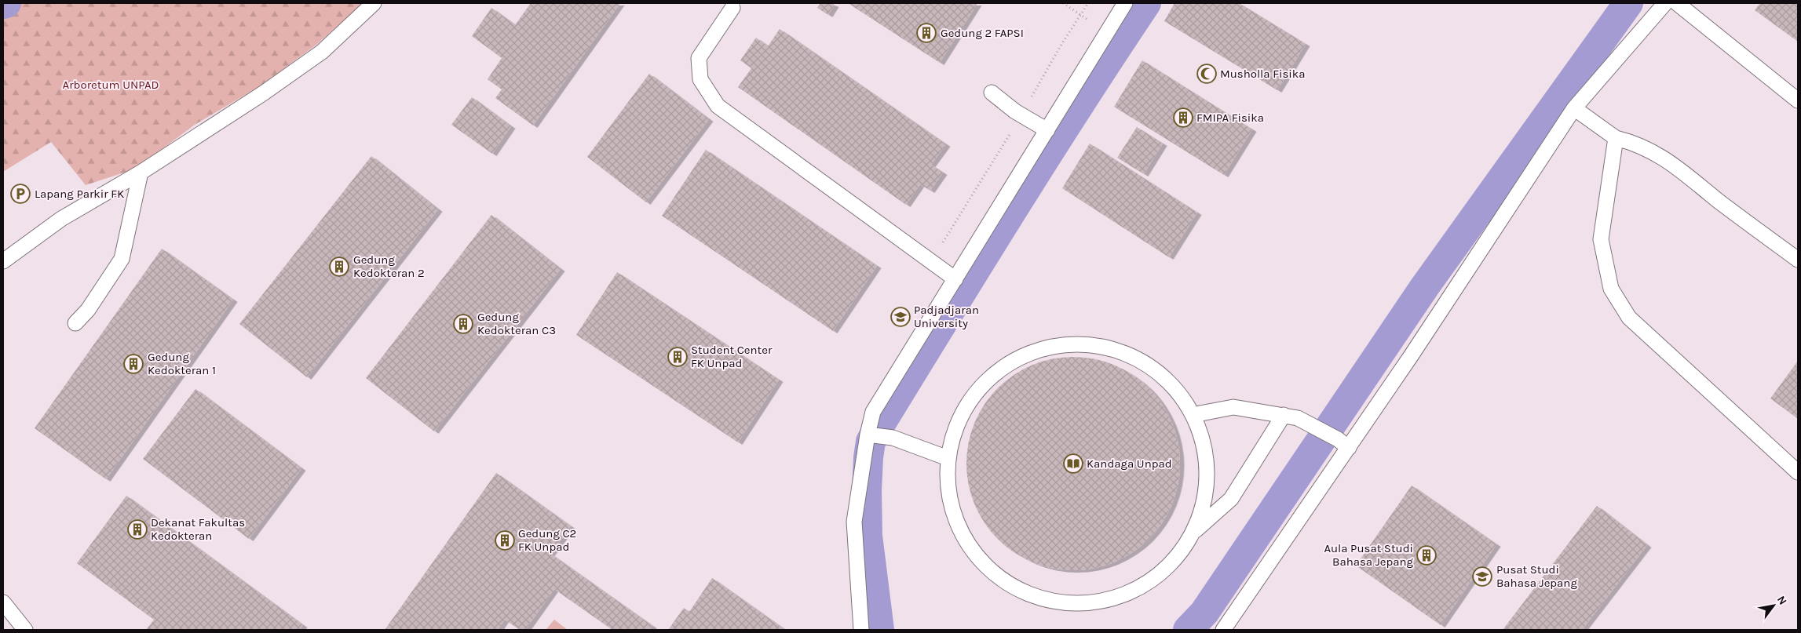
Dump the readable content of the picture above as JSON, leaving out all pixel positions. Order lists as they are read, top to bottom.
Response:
{
  "parks": ["Arboretum UNPAD"],
  "places": {
    "building": [
      "Gedung 2 FAPSI",
      "FMIPA Fisika",
      "Gedung Kedokteran 2",
      "Gedung Kedokteran C3",
      "Student Center FK Unpad",
      "Gedung Kedokteran 1",
      "Dekanat Fakultas Kedokteran",
      "Gedung C2 FK Unpad",
      "Aula Pusat Studi Bahasa Jepang"
    ],
    "mosque": ["Musholla Fisika"],
    "parking": ["Lapang Parkir FK"],
    "school or university": ["Padjadjaran University", "Pusat Studi Bahasa Jepang"],
    "library": ["Kandaga Unpad"]
  },
  "north": "top right"
}
